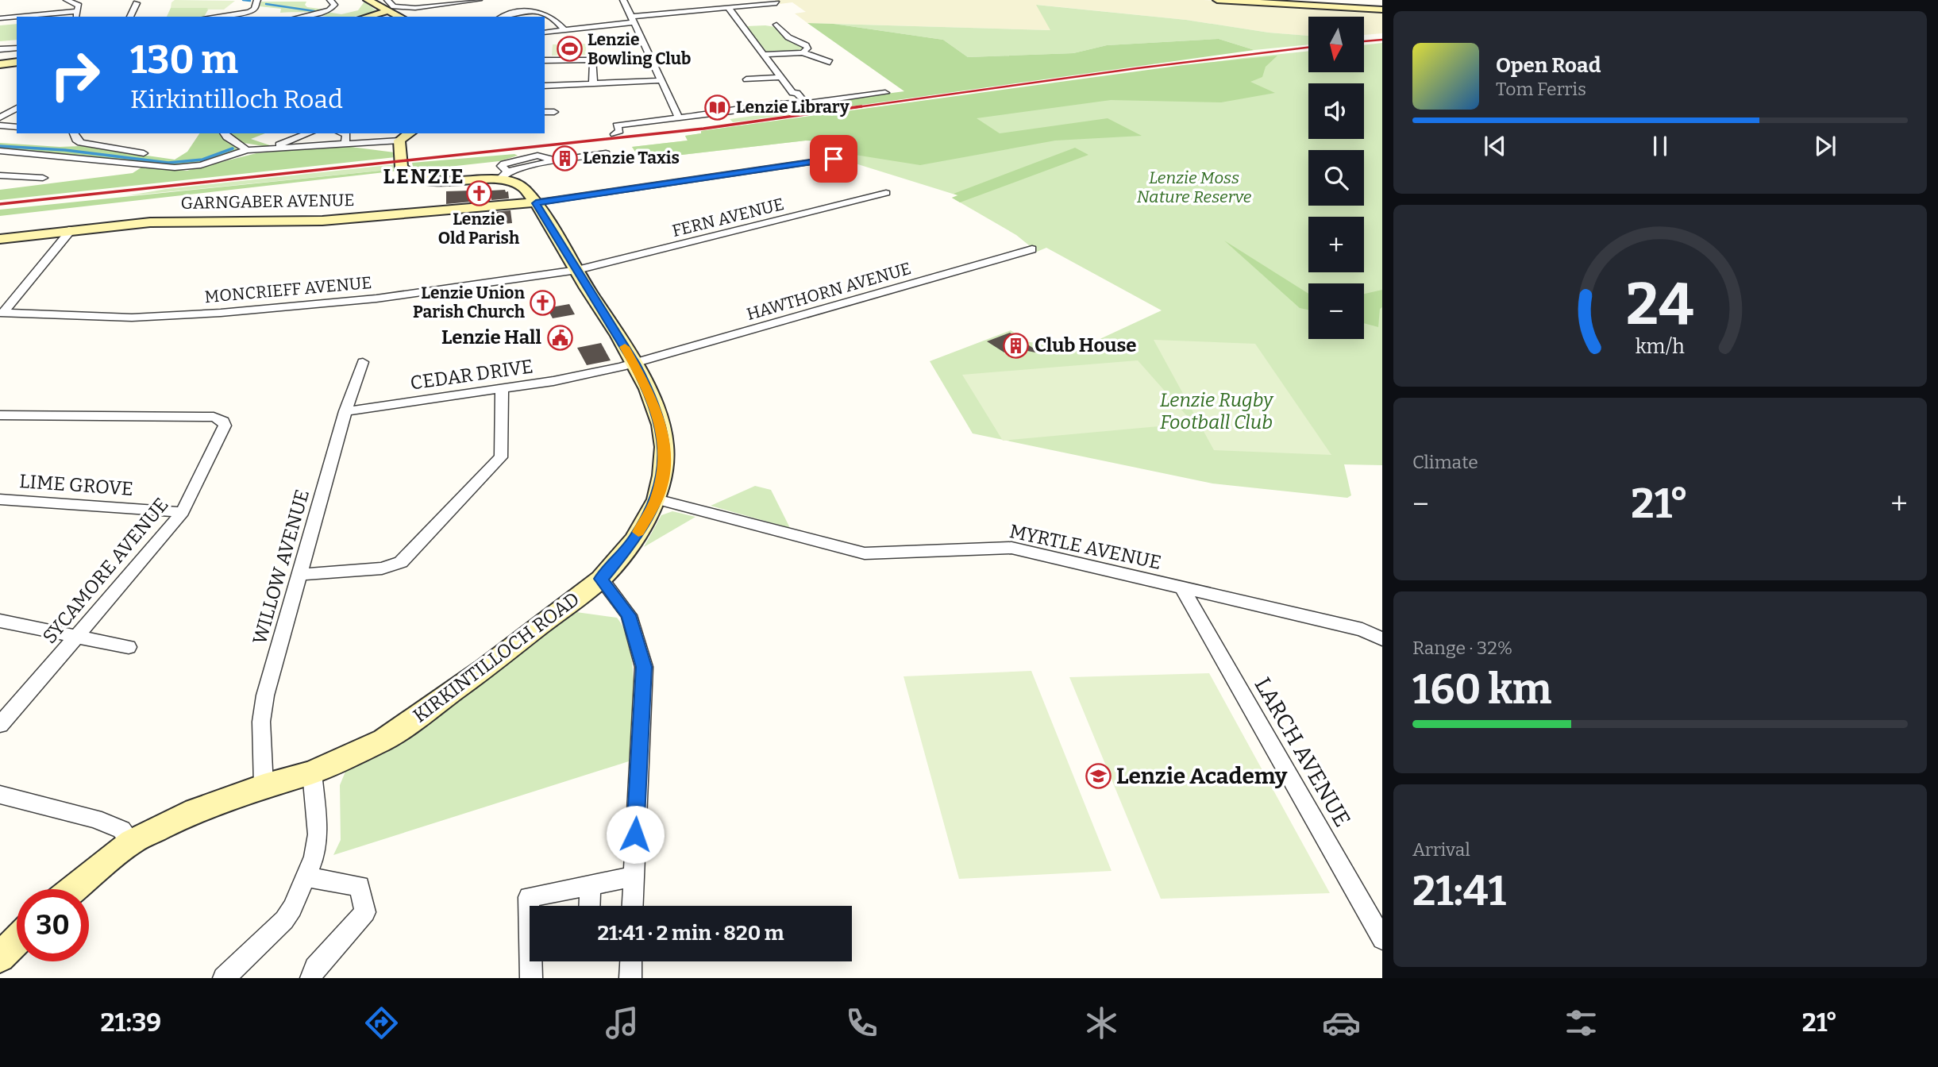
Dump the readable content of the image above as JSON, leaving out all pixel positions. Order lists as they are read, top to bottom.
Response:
{
  "streets": {
    "main road": ["GARNGABER AVENUE", "KIRKINTILLOCH ROAD"],
    "street": [
      "FERN AVENUE",
      "MONCRIEFF AVENUE",
      "HAWTHORN AVENUE",
      "CEDAR DRIVE",
      "LIME GROVE",
      "MYRTLE AVENUE",
      "WILLOW AVENUE",
      "SYCAMORE AVENUE",
      "LARCH AVENUE"
    ]
  },
  "crossings": [
    ["GARNGABER AVENUE", "KIRKINTILLOCH ROAD"],
    ["FERN AVENUE", "MONCRIEFF AVENUE"],
    ["FERN AVENUE", "KIRKINTILLOCH ROAD"],
    ["MONCRIEFF AVENUE", "KIRKINTILLOCH ROAD"],
    ["HAWTHORN AVENUE", "CEDAR DRIVE"],
    ["HAWTHORN AVENUE", "KIRKINTILLOCH ROAD"],
    ["CEDAR DRIVE", "WILLOW AVENUE"],
    ["CEDAR DRIVE", "KIRKINTILLOCH ROAD"],
    ["LIME GROVE", "SYCAMORE AVENUE"],
    ["MYRTLE AVENUE", "KIRKINTILLOCH ROAD"],
    ["MYRTLE AVENUE", "LARCH AVENUE"],
    ["WILLOW AVENUE", "KIRKINTILLOCH ROAD"]
  ],
  "districts": ["LENZIE"],
  "parks": ["Lenzie Moss Nature Reserve", "Lenzie Rugby Football Club"],
  "places": {
    "sports": ["Lenzie Bowling Club"],
    "library": ["Lenzie Library"],
    "building": ["Lenzie Taxis", "Club House"],
    "church": ["Lenzie Old Parish", "Lenzie Union Parish Church"],
    "public building": ["Lenzie Hall"],
    "school or university": ["Lenzie Academy"]
  },
  "north": "bottom",
  "page": {
    "map_buttons": ["+", "−"],
    "turn": ["130 m", "Kirkintilloch Road"],
    "song": ["Open Road", "Tom Ferris"],
    "tile": [
      "Climate",
      ["Range · 32%", "160 km"],
      ["Arrival", "21:41"]
    ],
    "heat": ["−", "21°", "+"],
    "limit": "30",
    "trip": "21:41 · 2 min · 820 m",
    "tabs": ["21:39", "21°"],
    "gauge": ["24", "km/h"]
  }
}
